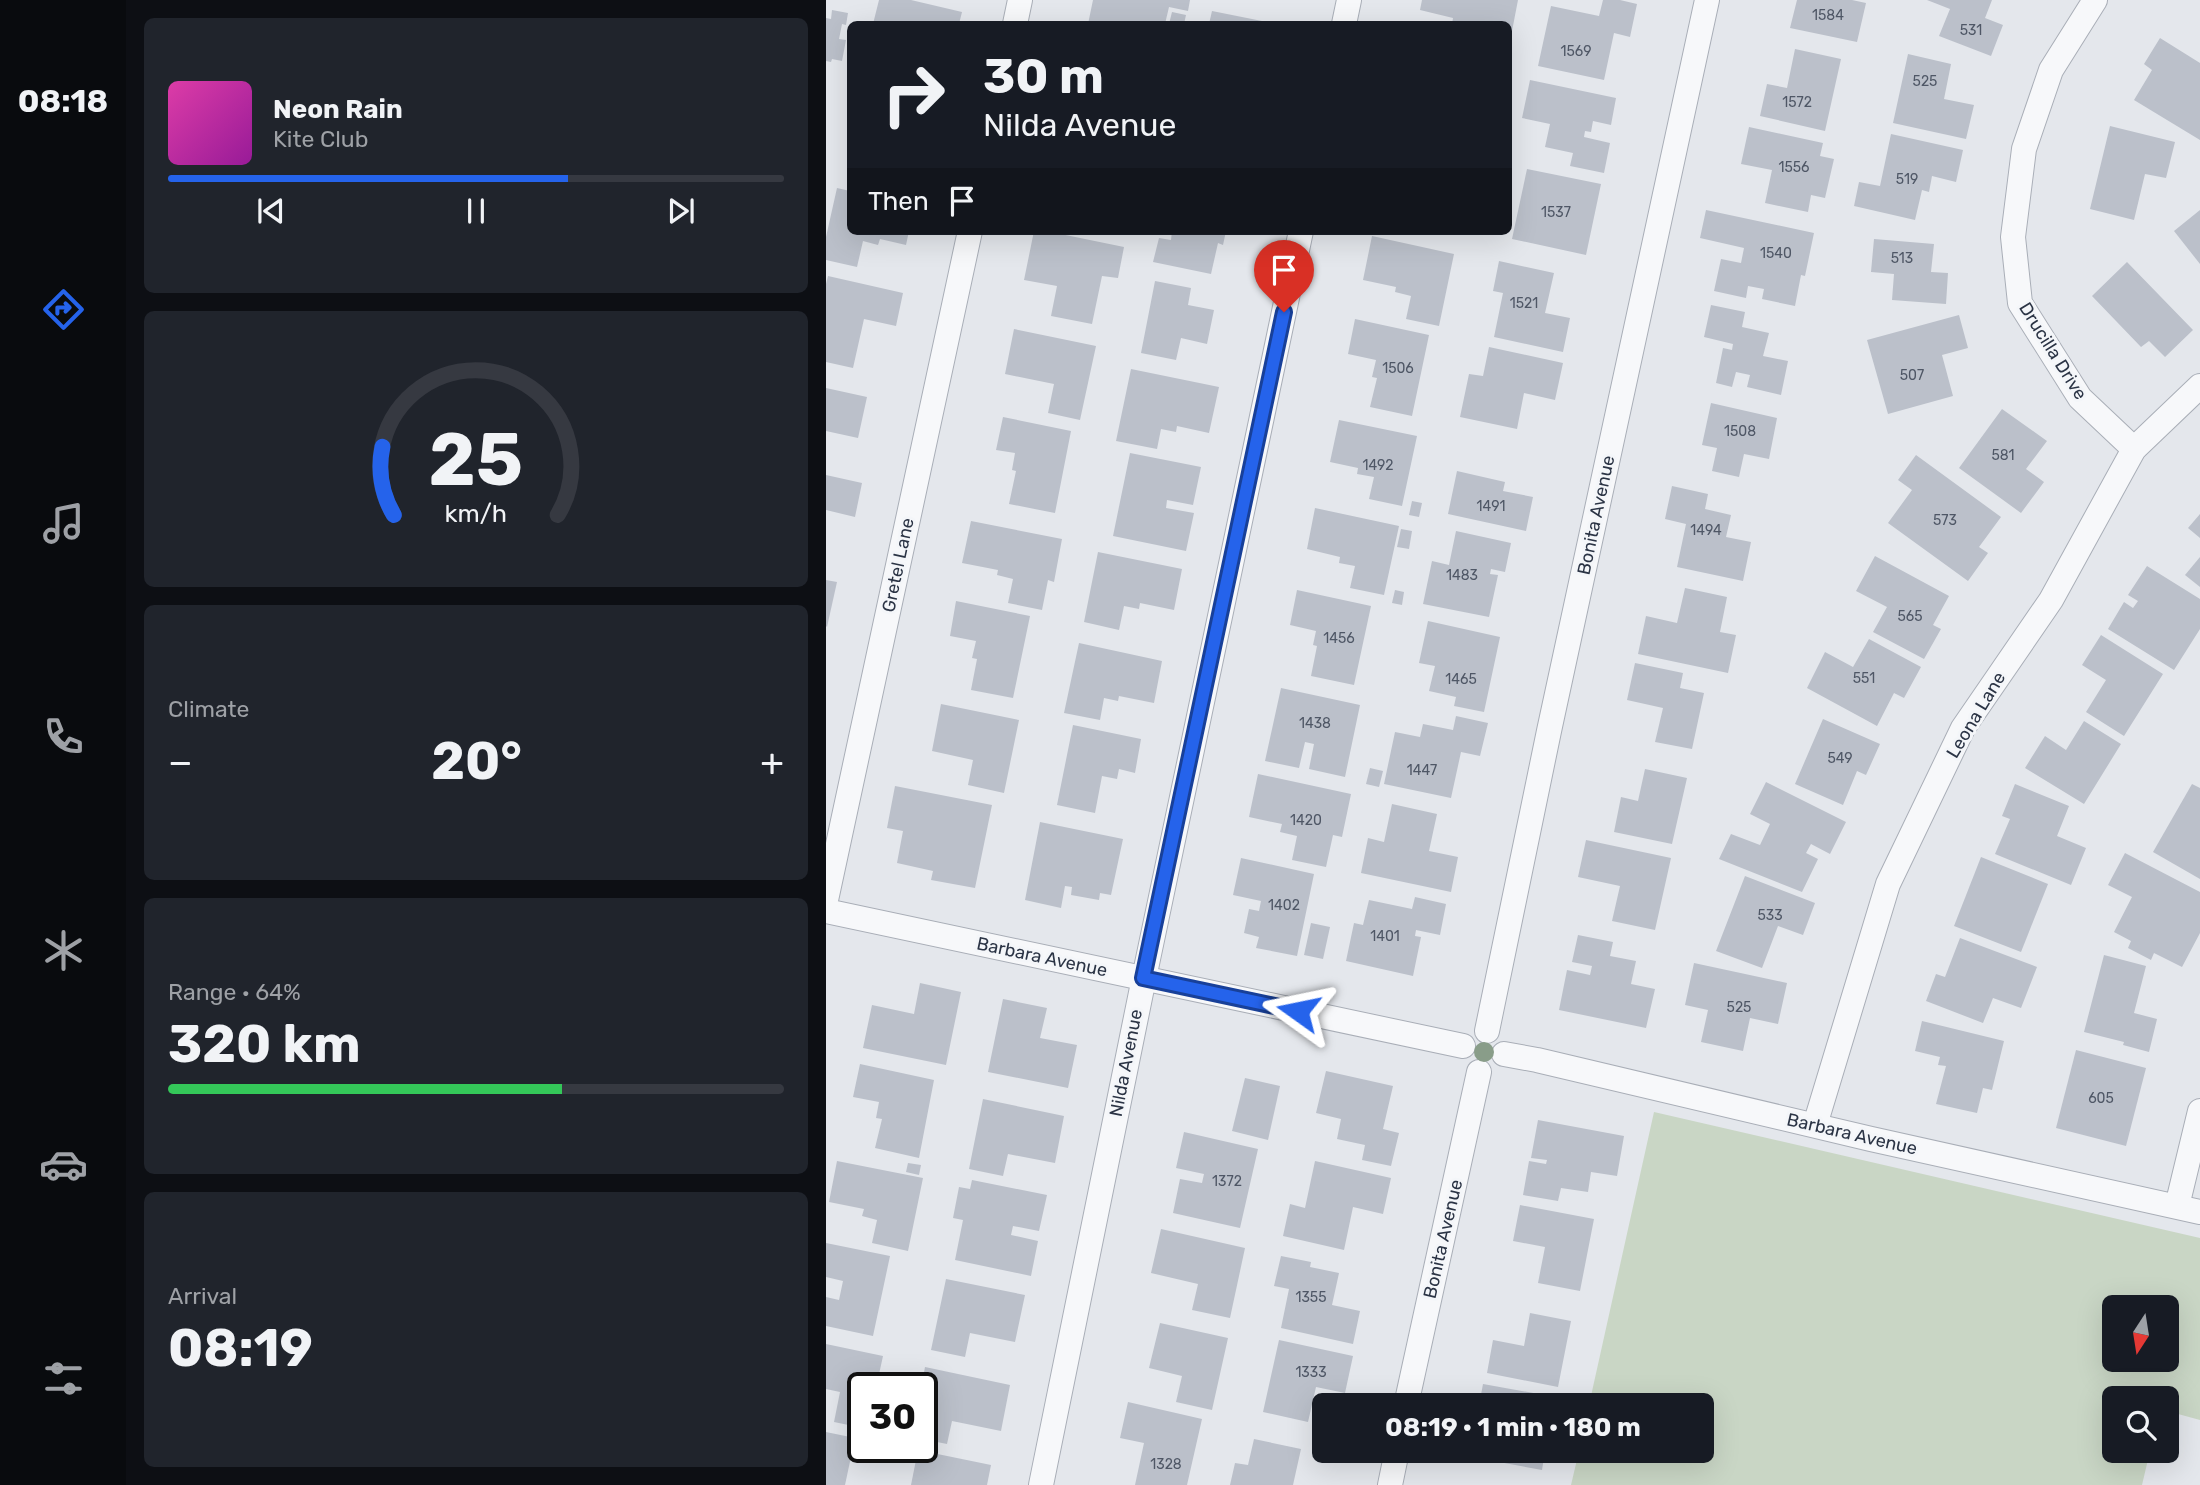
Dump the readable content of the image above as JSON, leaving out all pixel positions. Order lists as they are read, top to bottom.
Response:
{
  "streets": {
    "street": [
      "Drucilla Drive",
      "Bonita Avenue",
      "Gretel Lane",
      "Leona Lane",
      "Barbara Avenue",
      "Nilda Avenue"
    ]
  },
  "crossings": [
    ["Drucilla Drive", "Leona Lane"],
    ["Bonita Avenue", "Barbara Avenue"],
    ["Leona Lane", "Barbara Avenue"],
    ["Barbara Avenue", "Nilda Avenue"]
  ],
  "house_numbers": [
    "1584",
    "531",
    "1569",
    "525",
    "1572",
    "1556",
    "519",
    "1537",
    "1540",
    "513",
    "1521",
    "1506",
    "507",
    "1508",
    "581",
    "1492",
    "1491",
    "573",
    "1494",
    "1483",
    "565",
    "1456",
    "551",
    "1465",
    "1438",
    "549",
    "1447",
    "1420",
    "1402",
    "533",
    "1401",
    "525",
    "605",
    "1372",
    "1355",
    "1333",
    "1328"
  ],
  "north": "bottom",
  "page": {
    "tabs": "08:18",
    "turn": ["30 m", "Nilda Avenue"],
    "song": ["Neon Rain", "Kite Club"],
    "then": "Then",
    "tile": [
      "Climate",
      ["Range · 64%", "320 km"],
      ["Arrival", "08:19"]
    ],
    "heat": ["−", "20°", "+"],
    "limit": "30",
    "trip": "08:19 · 1 min · 180 m",
    "gauge": ["25", "km/h"]
  }
}
